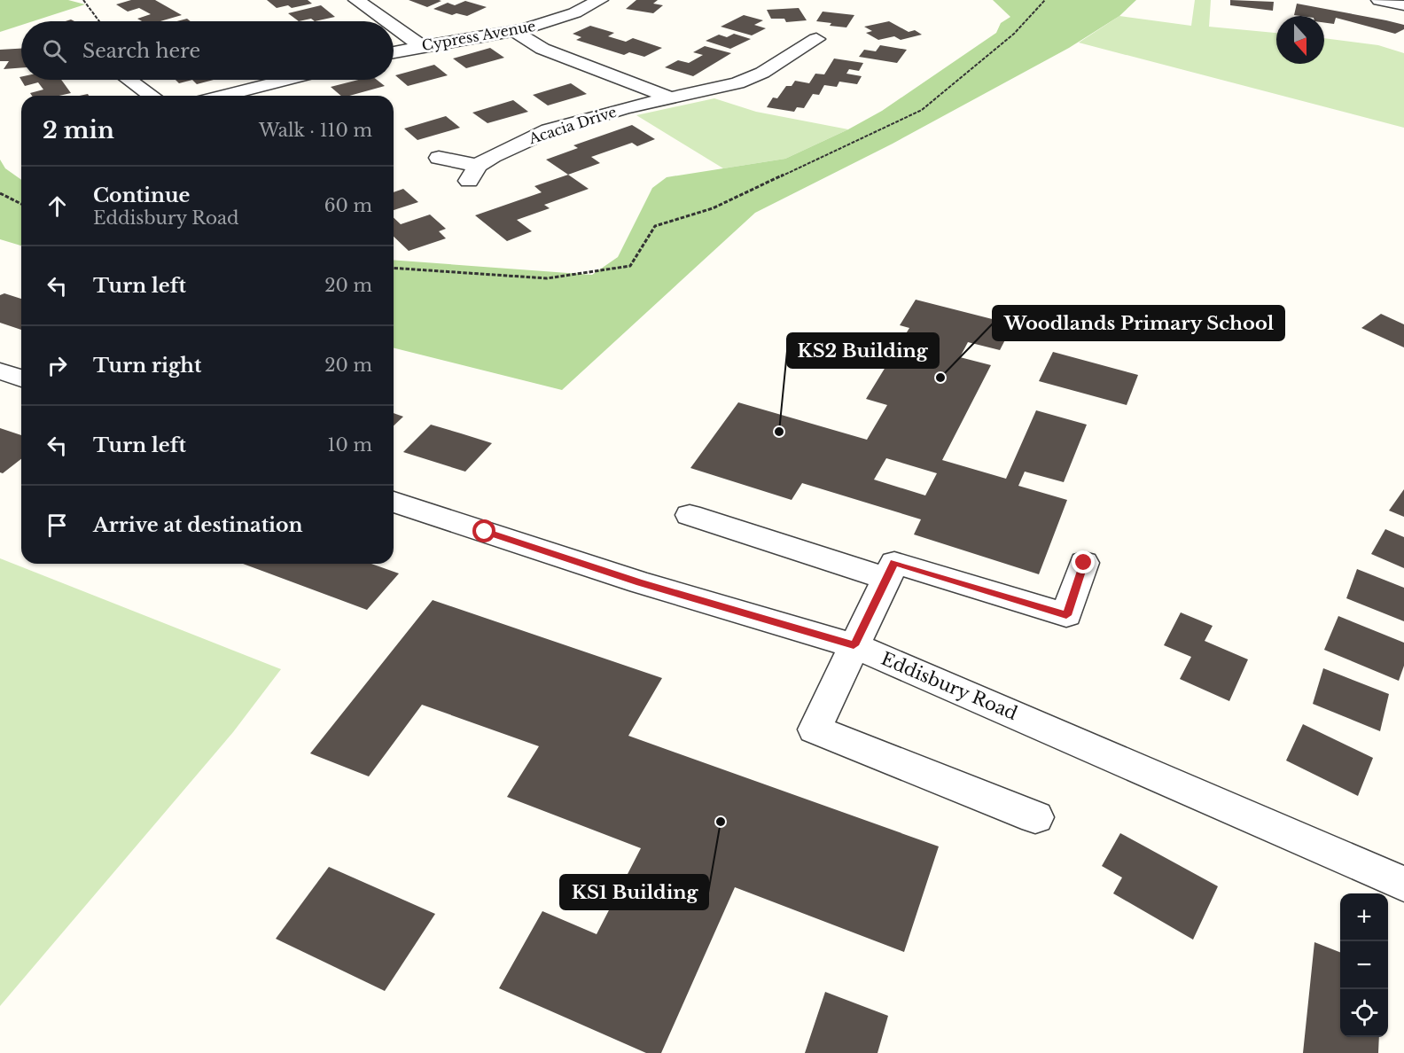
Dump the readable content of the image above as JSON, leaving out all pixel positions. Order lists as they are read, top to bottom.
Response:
{
  "streets": {
    "street": ["Cypress Avenue", "Acacia Drive", "Eddisbury Road"]
  },
  "crossings": [
    ["Cypress Avenue", "Acacia Drive"]
  ],
  "places": ["Woodlands Primary School", "KS2 Building", "KS1 Building"],
  "north": "bottom",
  "page": {
    "search": "Search here",
    "heading": ["2 min", "Walk · 110 m"],
    "list": [
      ["Continue", "Eddisbury Road", "60 m"],
      ["Turn left", "20 m"],
      ["Turn right", "20 m"],
      ["Turn left", "10 m"],
      "Arrive at destination"
    ],
    "map_buttons": ["+", "−"]
  }
}
